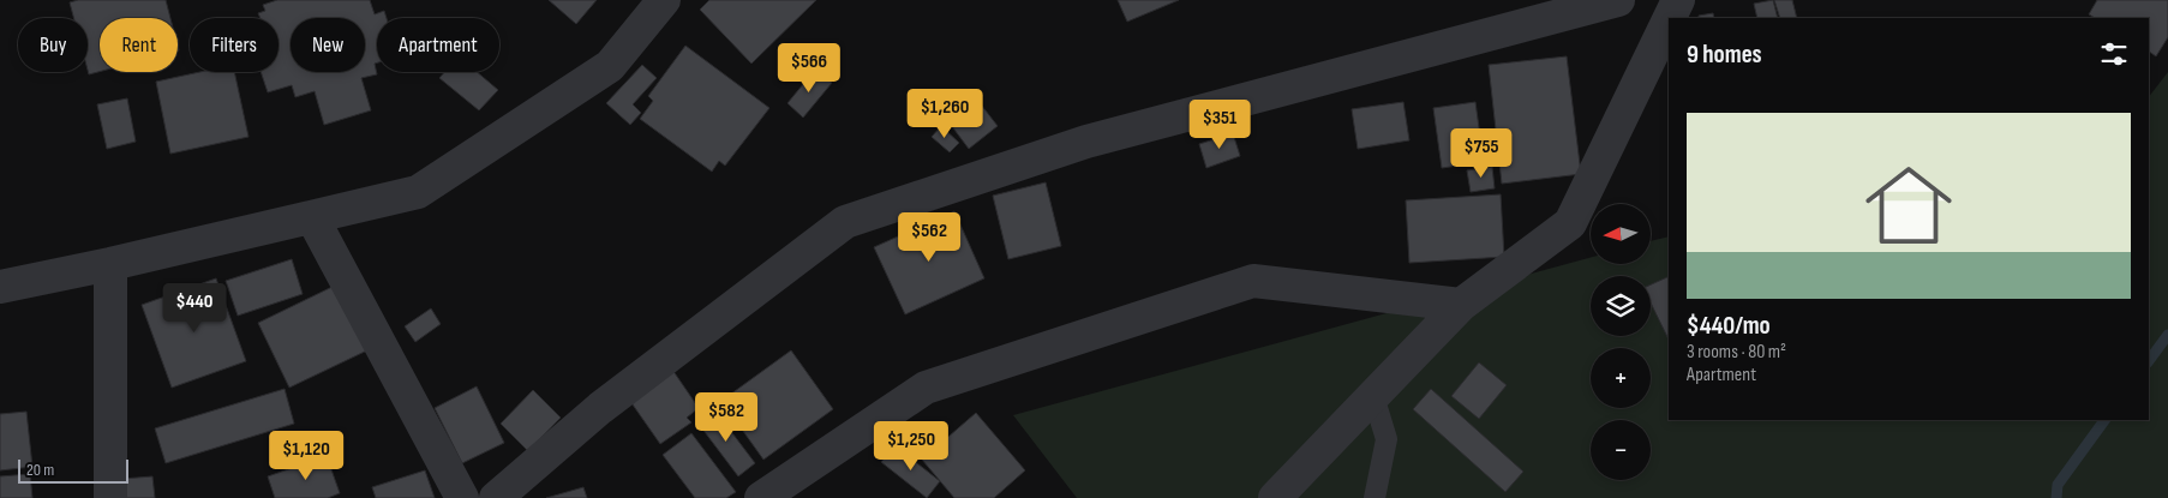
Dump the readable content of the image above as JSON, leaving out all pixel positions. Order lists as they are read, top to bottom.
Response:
{
  "scale_bar": "20 m",
  "north": "left",
  "page": {
    "chip": [
      "Buy",
      "Rent",
      "Filters",
      "New",
      "Apartment"
    ],
    "heading": "9 homes",
    "price": [
      "$566",
      "$1,260",
      "$351",
      "$755",
      "$562",
      "$440",
      "$582",
      "$1,250",
      "$1,120"
    ],
    "list": [
      {
        "name": "$440/mo",
        "note": "3 rooms · 80 m² · Apartment"
      }
    ],
    "map_buttons": ["+", "−"],
    "scale": "20 m"
  }
}
